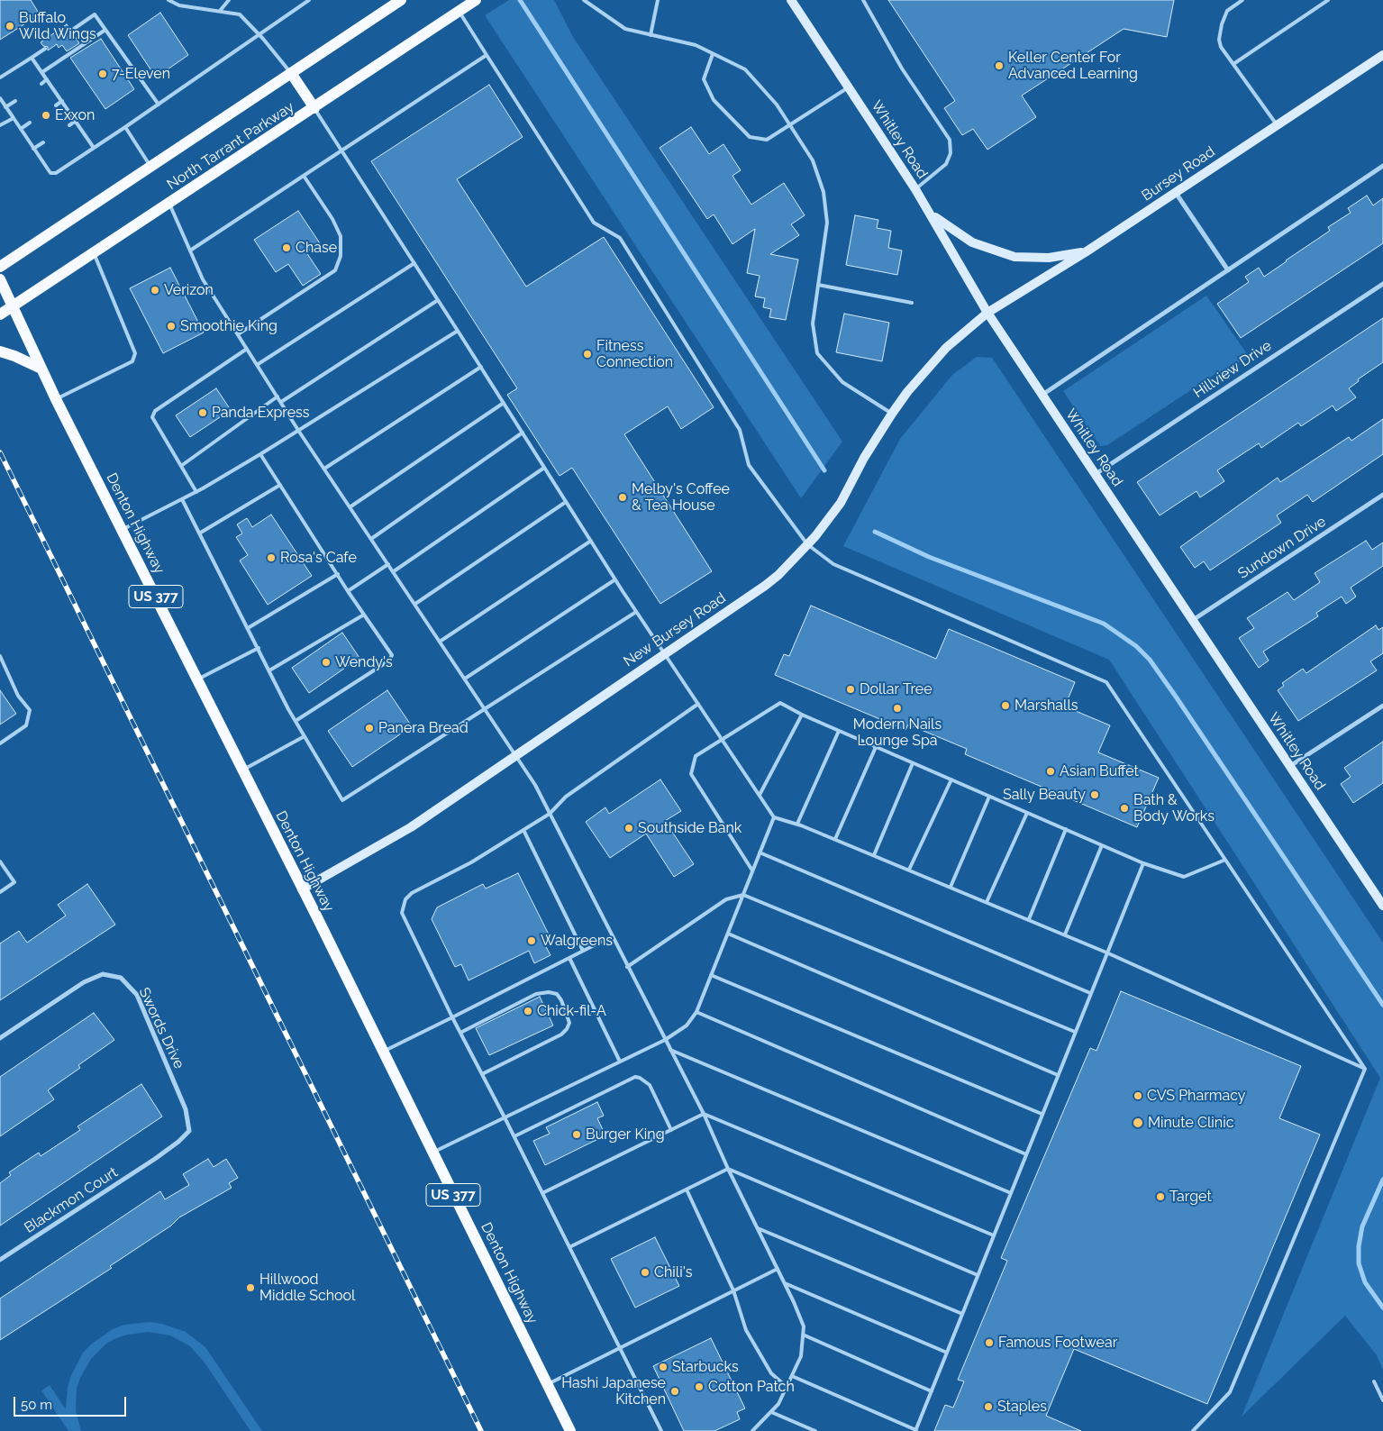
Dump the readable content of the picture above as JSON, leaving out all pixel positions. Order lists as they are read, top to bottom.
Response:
{
  "streets": {
    "main road": ["North Tarrant Parkway", "Denton Highway", "US 377"],
    "street": [
      "Whitley Road",
      "Bursey Road",
      "Hillview Drive",
      "Sundown Drive",
      "New Bursey Road",
      "Swords Drive",
      "Blackmon Court"
    ]
  },
  "crossings": [
    ["Whitley Road", "Bursey Road"],
    ["Whitley Road", "Hillview Drive"],
    ["Whitley Road", "Sundown Drive"],
    ["Whitley Road", "New Bursey Road"],
    ["North Tarrant Parkway", "Denton Highway"],
    ["North Tarrant Parkway", "US 377"],
    ["Bursey Road", "New Bursey Road"],
    ["Denton Highway", "US 377"],
    ["Denton Highway", "New Bursey Road"],
    ["Swords Drive", "Blackmon Court"]
  ],
  "places": [
    "Buffalo Wild Wings",
    "Keller Center For Advanced Learning",
    "7-Eleven",
    "Exxon",
    "Chase",
    "Verizon",
    "Smoothie King",
    "Fitness Connection",
    "Panda Express",
    "Melby's Coffee & Tea House",
    "Rosa's Cafe",
    "Wendy's",
    "Dollar Tree",
    "Marshalls",
    "Modern Nails Lounge Spa",
    "Panera Bread",
    "Asian Buffet",
    "Sally Beauty",
    "Bath & Body Works",
    "Southside Bank",
    "Walgreens",
    "Chick-fil-A",
    "CVS Pharmacy",
    "Minute Clinic",
    "Burger King",
    "Target",
    "Chili's",
    "Hillwood Middle School",
    "Famous Footwear",
    "Starbucks",
    "Cotton Patch",
    "Hashi Japanese Kitchen",
    "Staples"
  ],
  "scale_bar": "50 m"
}
